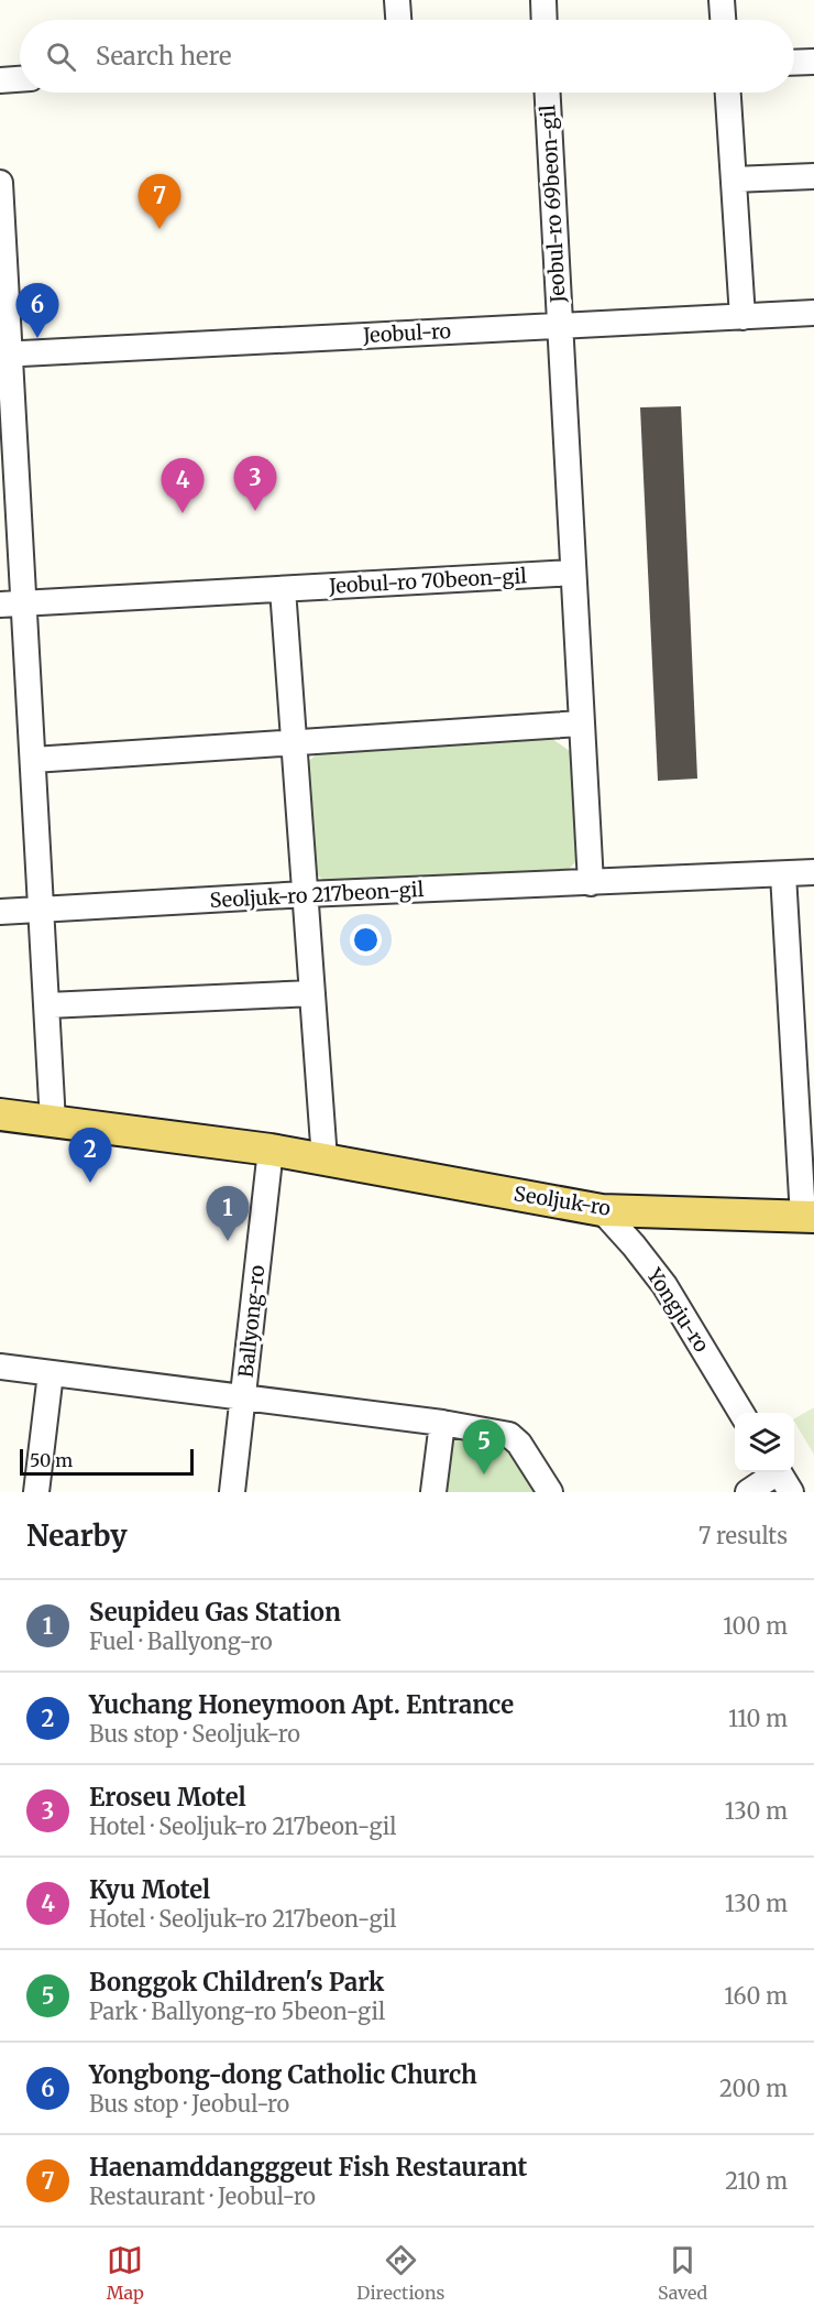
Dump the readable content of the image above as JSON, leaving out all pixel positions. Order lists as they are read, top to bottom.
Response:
{
  "streets": {
    "main road": ["Seoljuk-ro"],
    "street": [
      "Jeobul-ro 69beon-gil",
      "Jeobul-ro",
      "Jeobul-ro 70beon-gil",
      "Seoljuk-ro 217beon-gil",
      "Yongju-ro",
      "Ballyong-ro"
    ]
  },
  "crossings": [
    ["Jeobul-ro 69beon-gil", "Jeobul-ro"],
    ["Seoljuk-ro 217beon-gil", "Seoljuk-ro"],
    ["Seoljuk-ro", "Yongju-ro"],
    ["Seoljuk-ro", "Ballyong-ro"]
  ],
  "scale_bar": "50 m",
  "page": {
    "search": "Search here",
    "pins": [
      "7",
      "6",
      "3",
      "4",
      "2",
      "1",
      "5"
    ],
    "scale": "50 m",
    "heading": ["Nearby", "7 results"],
    "list": [
      {
        "mark": "1",
        "name": "Seupideu Gas Station",
        "note": "Fuel · Ballyong-ro",
        "value": "100 m"
      },
      {
        "mark": "2",
        "name": "Yuchang Honeymoon Apt. Entrance",
        "note": "Bus stop · Seoljuk-ro",
        "value": "110 m"
      },
      {
        "mark": "3",
        "name": "Eroseu Motel",
        "note": "Hotel · Seoljuk-ro 217beon-gil",
        "value": "130 m"
      },
      {
        "mark": "4",
        "name": "Kyu Motel",
        "note": "Hotel · Seoljuk-ro 217beon-gil",
        "value": "130 m"
      },
      {
        "mark": "5",
        "name": "Bonggok Children's Park",
        "note": "Park · Ballyong-ro 5beon-gil",
        "value": "160 m"
      },
      {
        "mark": "6",
        "name": "Yongbong-dong Catholic Church",
        "note": "Bus stop · Jeobul-ro",
        "value": "200 m"
      },
      {
        "mark": "7",
        "name": "Haenamddangggeut Fish Restaurant",
        "note": "Restaurant · Jeobul-ro",
        "value": "210 m"
      }
    ],
    "nav": ["Map", "Directions", "Saved"]
  }
}
